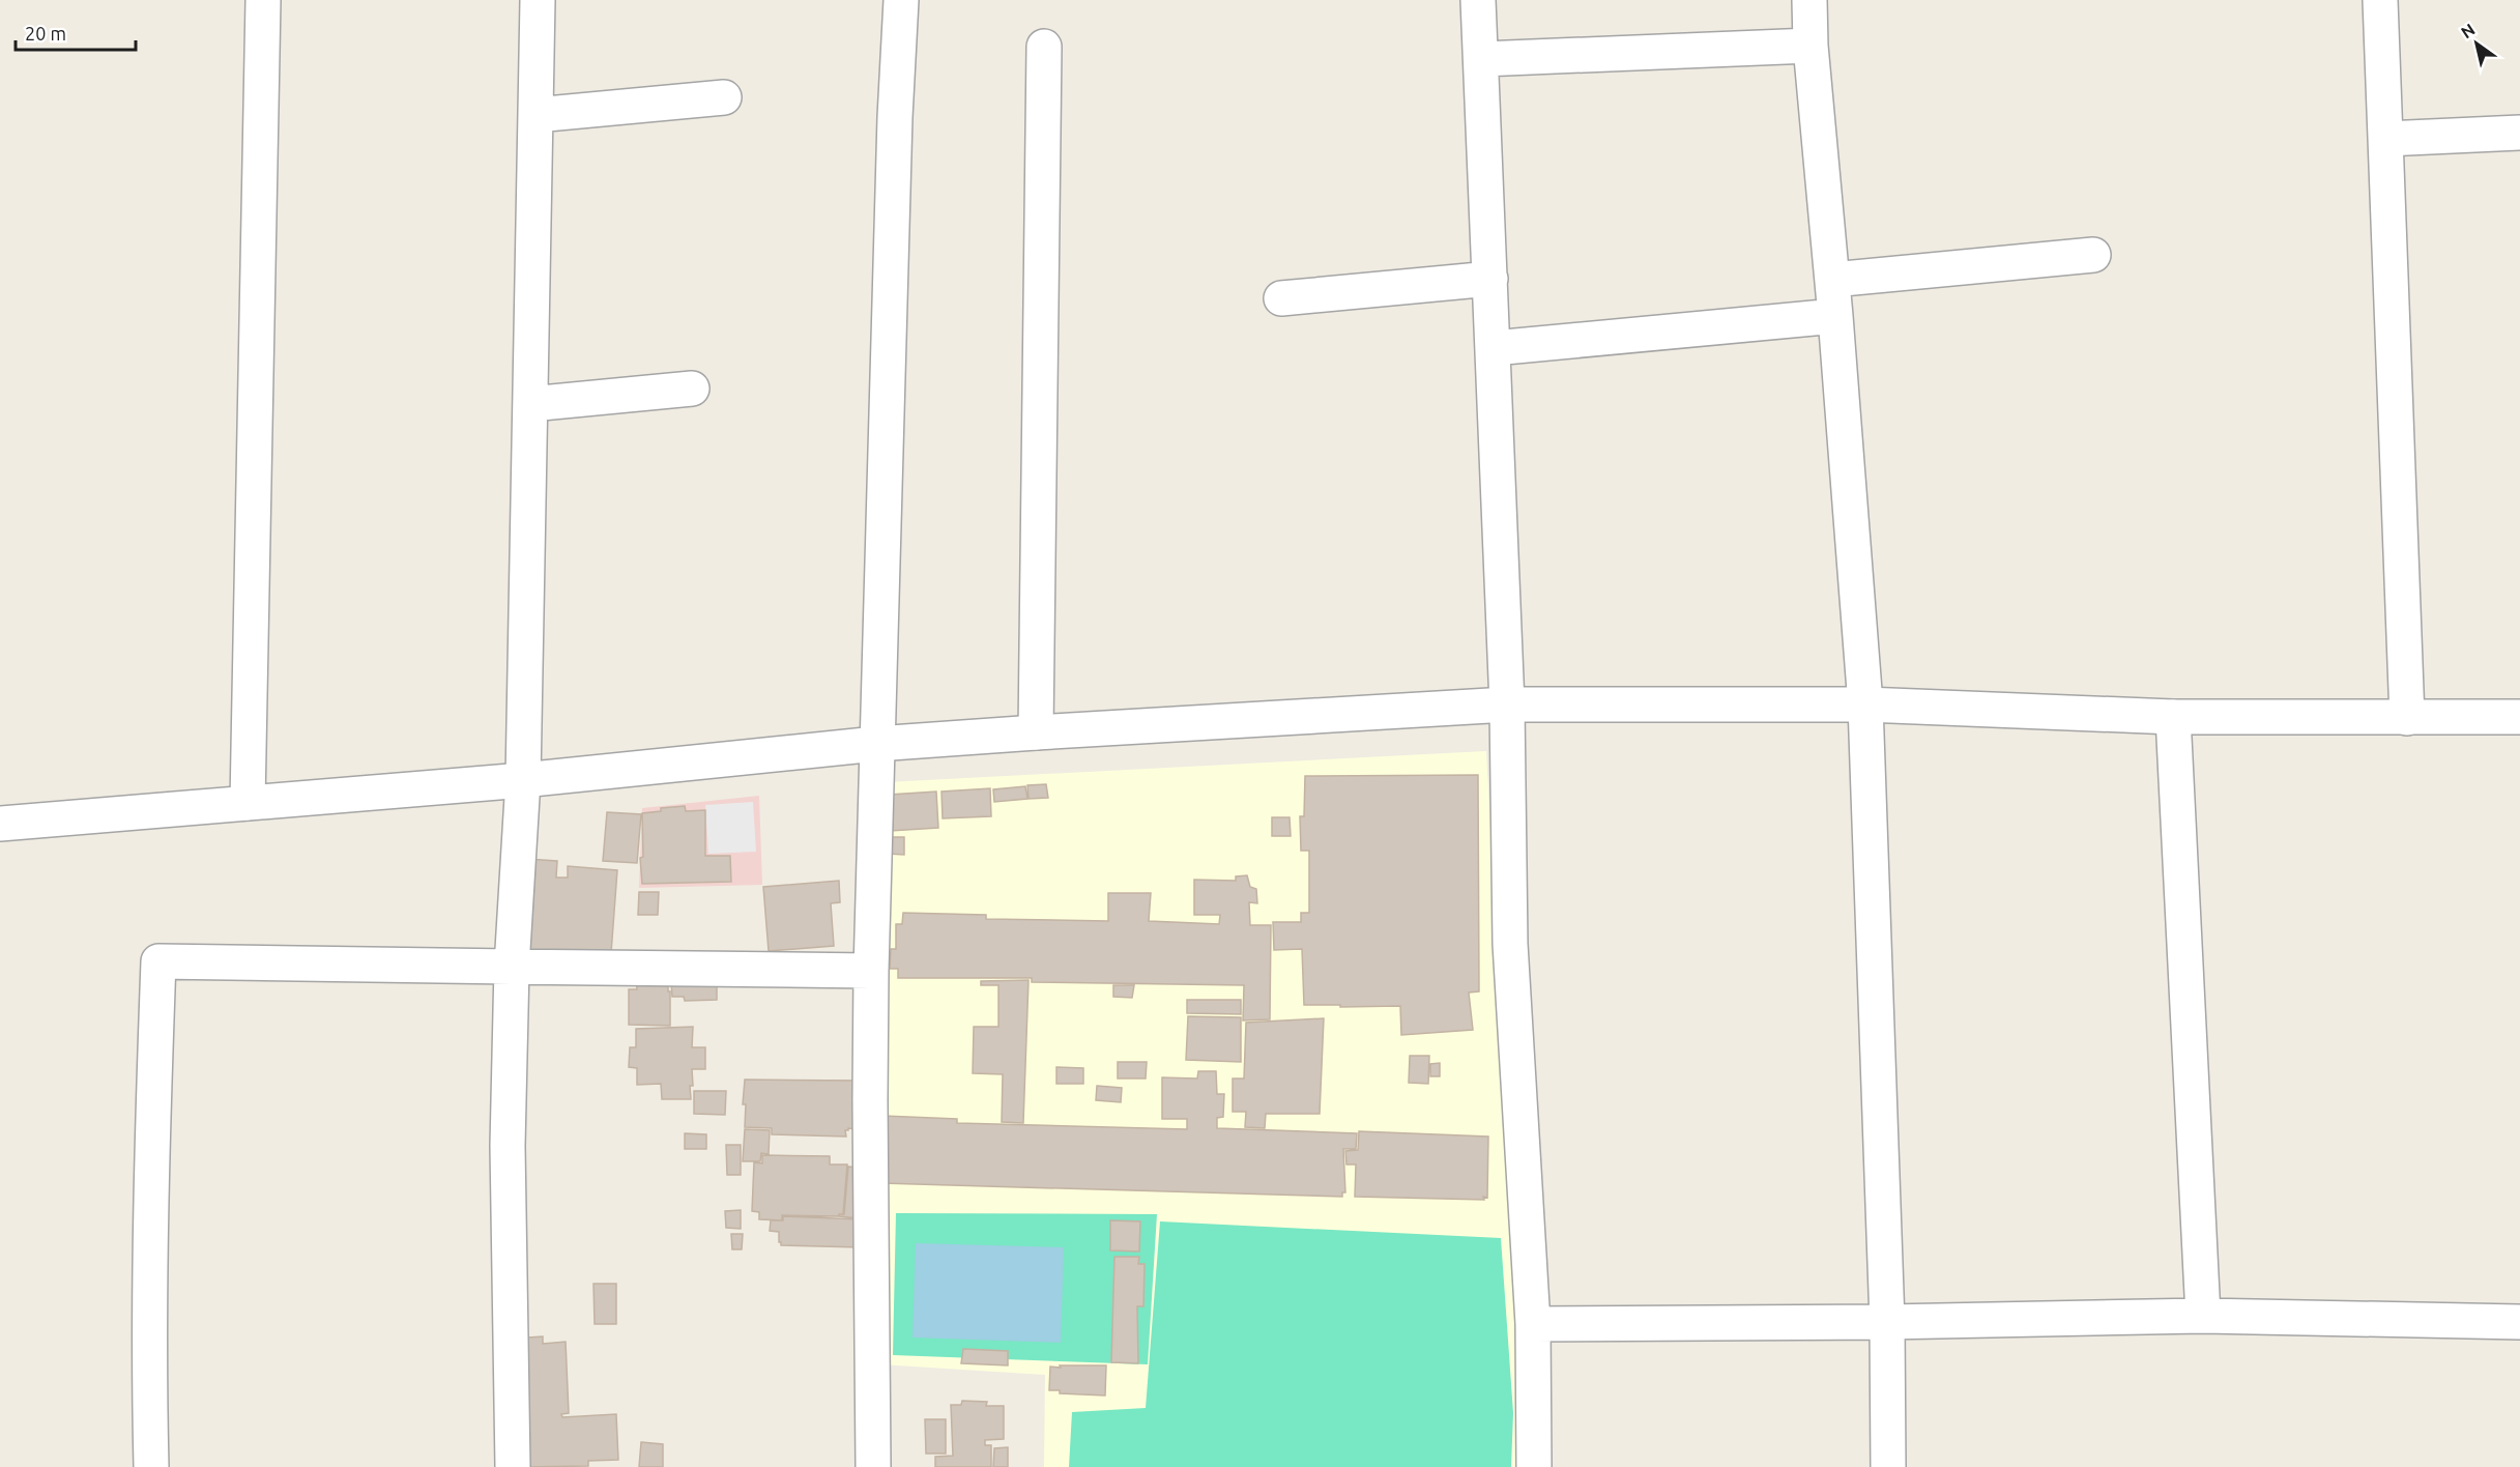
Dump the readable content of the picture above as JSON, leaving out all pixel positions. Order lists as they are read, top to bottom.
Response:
{
  "scale_bar": "20 m",
  "north": "top left"
}
